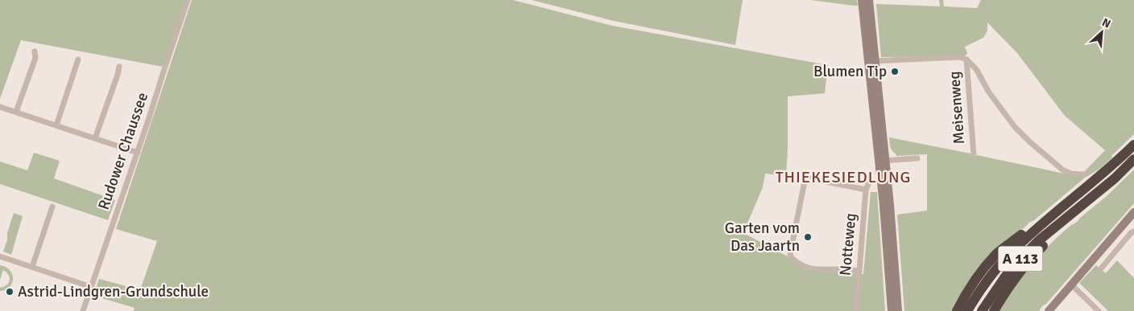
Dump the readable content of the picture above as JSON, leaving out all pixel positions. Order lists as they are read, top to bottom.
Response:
{
  "streets": {
    "highway": ["A 113"],
    "street": ["Meisenweg", "Rudower Chaussee", "Notteweg"]
  },
  "districts": ["THIEKESIEDLUNG"],
  "places": ["Blumen Tip", "Garten vom Das Jaartn", "Astrid-Lindgren-Grundschule"],
  "north": "top right"
}
